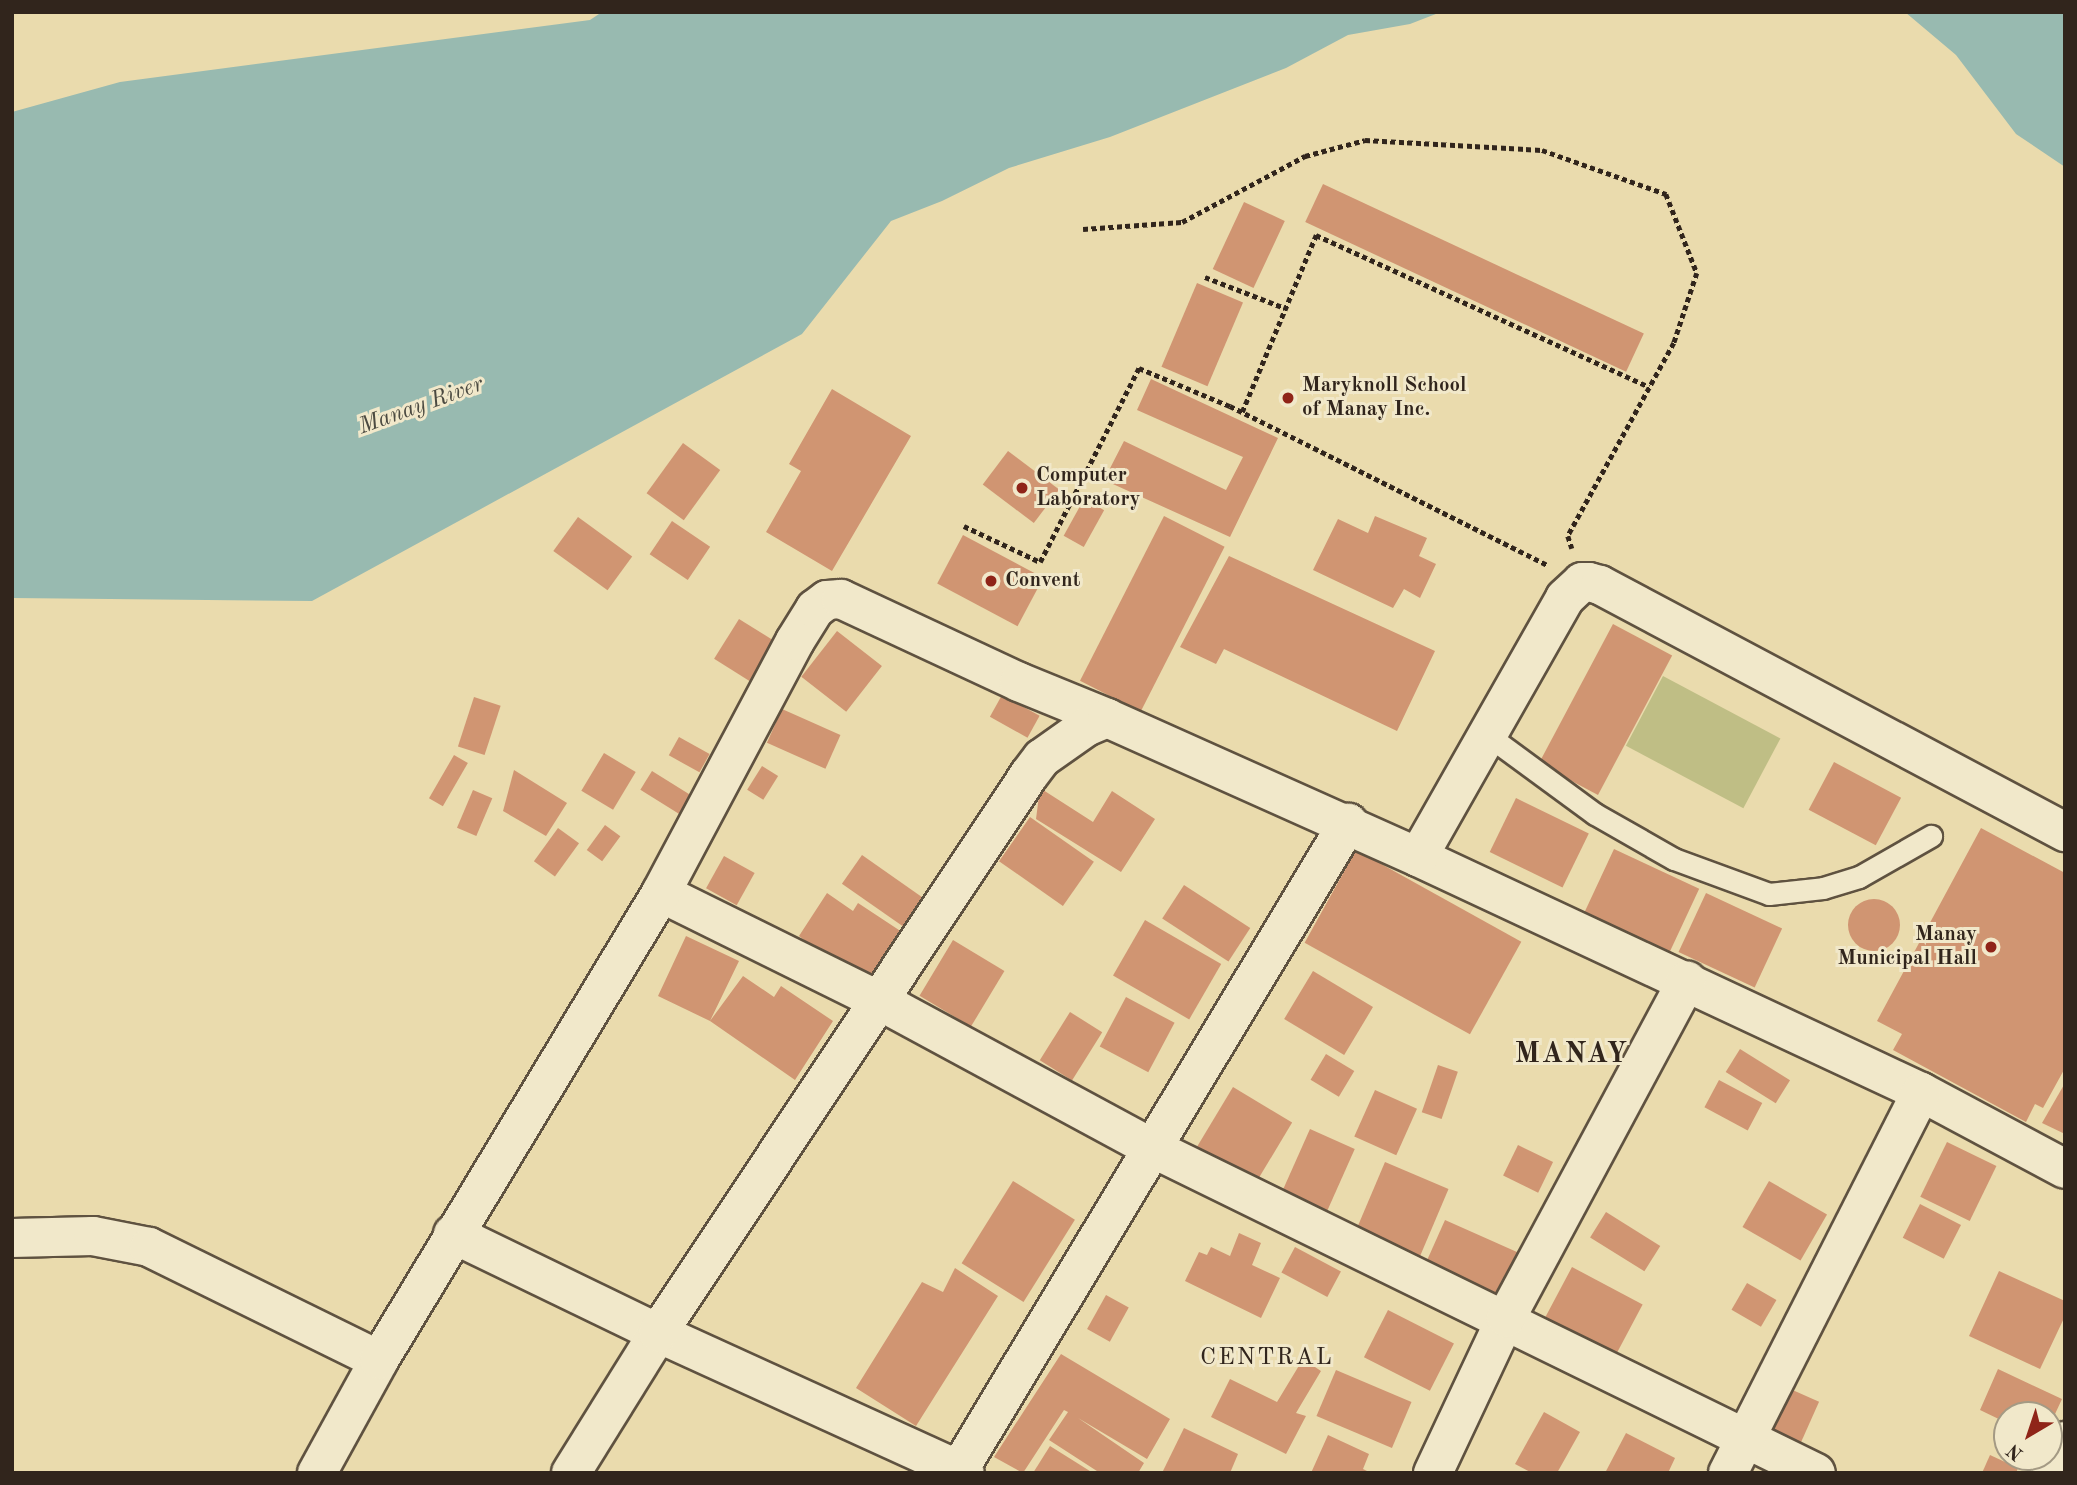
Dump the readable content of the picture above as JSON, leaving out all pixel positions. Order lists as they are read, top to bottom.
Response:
{
  "districts": ["MANAY", "CENTRAL"],
  "water": ["Manay River"],
  "places": [
    "Maryknoll School of Manay Inc.",
    "Computer Laboratory",
    "Convent",
    "Manay Municipal Hall"
  ],
  "north": "bottom left"
}
